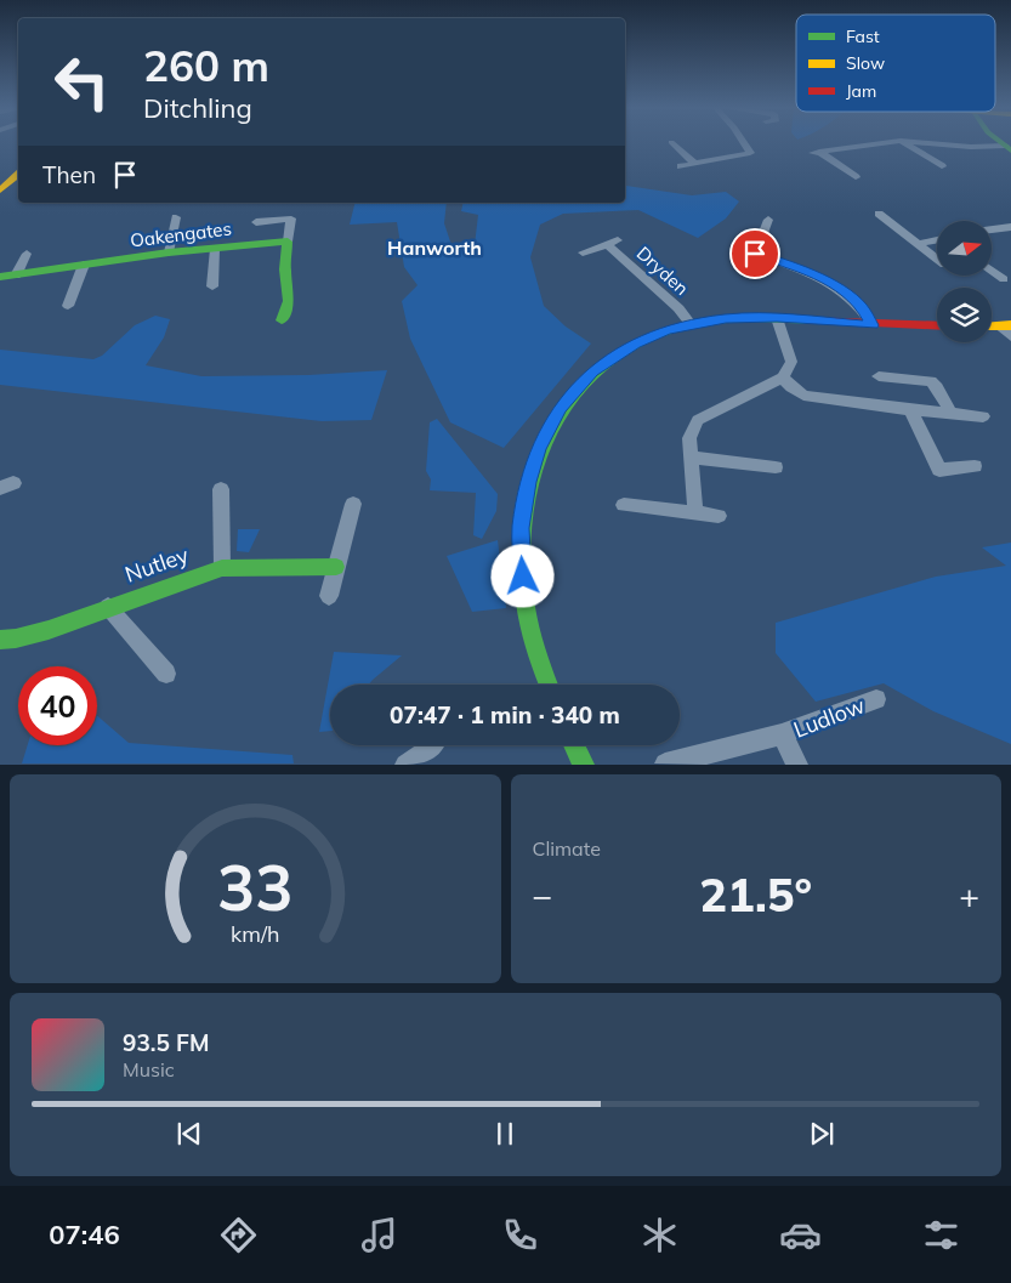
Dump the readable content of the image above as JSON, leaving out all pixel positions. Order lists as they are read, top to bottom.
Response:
{
  "streets": {
    "street": [
      "Oakengates",
      "Dryden",
      "Nutley",
      "Ludlow"
    ]
  },
  "districts": ["Hanworth"],
  "legend": ["Fast", "Slow", "Jam"],
  "north": "right",
  "page": {
    "turn": ["260 m", "Ditchling"],
    "then": "Then",
    "limit": "40",
    "trip": "07:47 · 1 min · 340 m",
    "tile": "Climate",
    "heat": ["−", "21.5°", "+"],
    "song": ["93.5 FM", "Music"],
    "tabs": "07:46",
    "gauge": ["33", "km/h"]
  }
}
